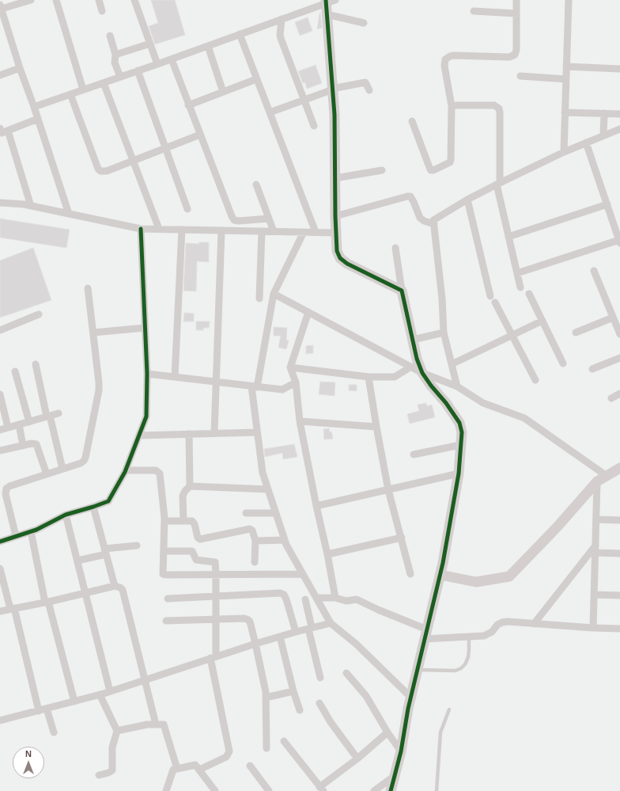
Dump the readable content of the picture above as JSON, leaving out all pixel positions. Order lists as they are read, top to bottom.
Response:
{
  "north": "top"
}
